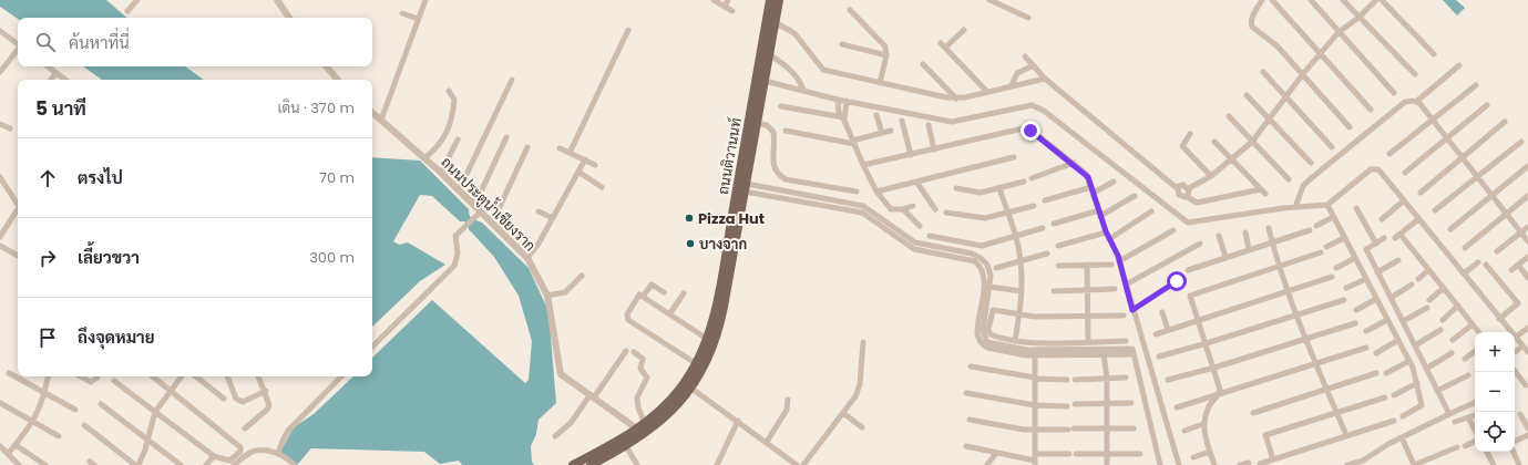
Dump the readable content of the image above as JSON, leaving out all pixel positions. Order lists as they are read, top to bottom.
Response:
{
  "streets": {
    "main road": ["ถนนติวานนท์"],
    "street": ["ถนนประตูน้ำเชียงราก"]
  },
  "crossings": [
    ["ถนนติวานนท์", "ถนนประตูน้ำเชียงราก"]
  ],
  "places": ["Pizza Hut", "บางจาก"],
  "page": {
    "search": "ค้นหาที่นี่",
    "heading": ["5 นาที", "เดิน · 370 m"],
    "list": [
      ["ตรงไป", "70 m"],
      ["เลี้ยวขวา", "300 m"],
      "ถึงจุดหมาย"
    ],
    "map_buttons": ["+", "−"]
  }
}
